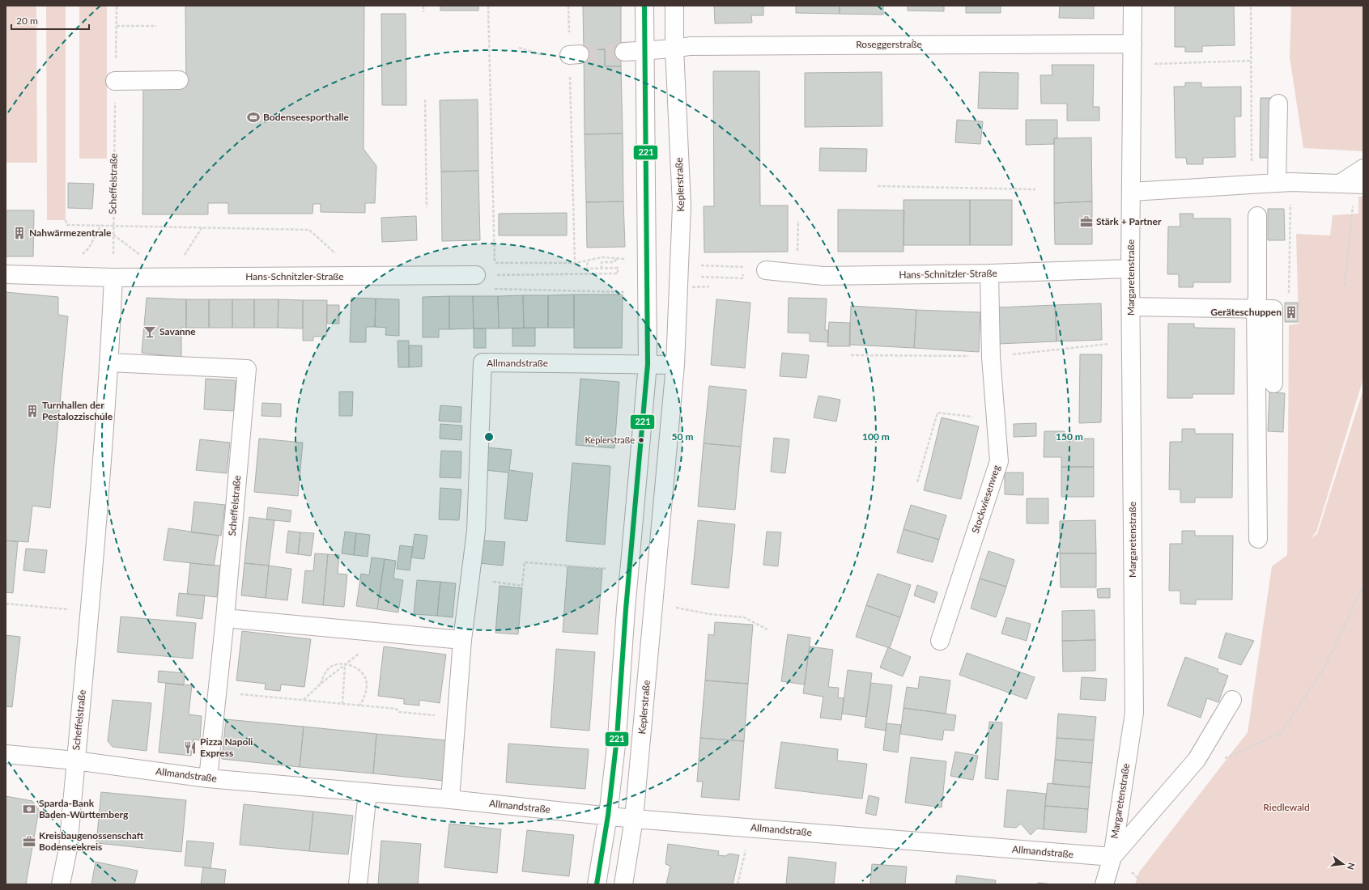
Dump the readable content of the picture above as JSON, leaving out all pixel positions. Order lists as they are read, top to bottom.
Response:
{
  "streets": {
    "street": [
      "Roseggerstraße",
      "Scheffelstraße",
      "Keplerstraße",
      "Hans-Schnitzler-Straße",
      "Margaretenstraße",
      "Allmandstraße",
      "Stockwiesenweg"
    ]
  },
  "crossings": [
    ["Roseggerstraße", "Keplerstraße"],
    ["Roseggerstraße", "Margaretenstraße"],
    ["Scheffelstraße", "Hans-Schnitzler-Straße"],
    ["Scheffelstraße", "Allmandstraße"],
    ["Keplerstraße", "Allmandstraße"],
    ["Hans-Schnitzler-Straße", "Margaretenstraße"],
    ["Hans-Schnitzler-Straße", "Stockwiesenweg"],
    ["Margaretenstraße", "Allmandstraße"]
  ],
  "parks": ["Riedlewald"],
  "places": {
    "sports": ["Bodenseesporthalle"],
    "office": ["Stärk + Partner", "Kreisbaugenossenschaft Bodenseekreis"],
    "building": ["Nahwärmezentrale", "Geräteschuppen", "Turnhallen der Pestalozzischule"],
    "bar": ["Savanne"],
    "other": ["Keplerstraße"],
    "restaurant": ["Pizza Napoli Express"],
    "bank": ["Sparda-Bank Baden-Württemberg"]
  },
  "lines": ["transit line 221"],
  "scale_bar": "20 m",
  "north": "right",
  "rings": ["50 m", "100 m", "150 m"]
}
